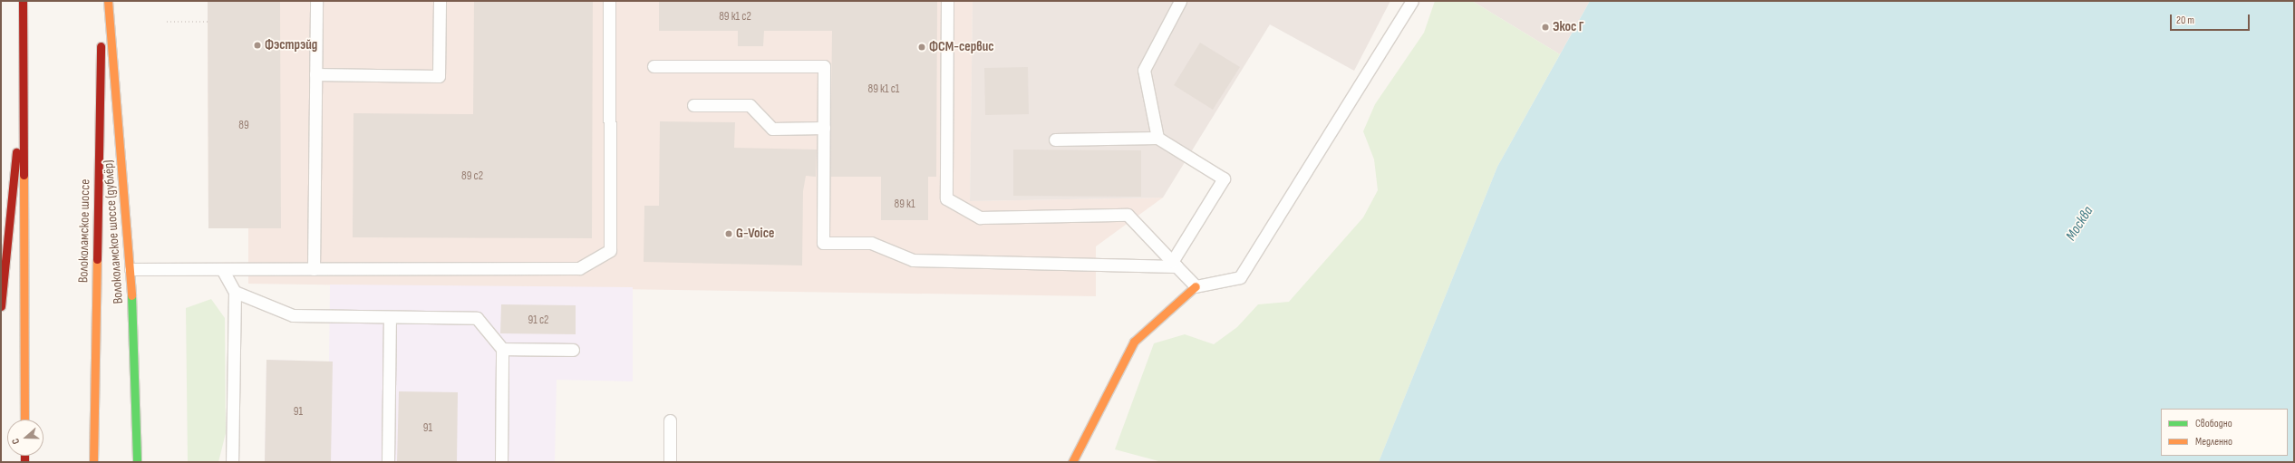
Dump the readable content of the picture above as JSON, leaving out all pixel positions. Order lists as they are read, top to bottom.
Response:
{
  "streets": {
    "main road": ["Волоколамское шоссе", "Волоколамское шоссе (дублёр)"]
  },
  "water": ["Москва"],
  "places": [
    "Экос Г",
    "Фэстрэйд",
    "ФСМ-сервис",
    "G-Voice"
  ],
  "house_numbers": [
    "89 к1 с2",
    "89 к1 с1",
    "89",
    "89 с2",
    "89 к1",
    "91 с2",
    "91",
    "91"
  ],
  "legend": ["Свободно", "Медленно"],
  "scale_bar": "20 m",
  "north": "left"
}
